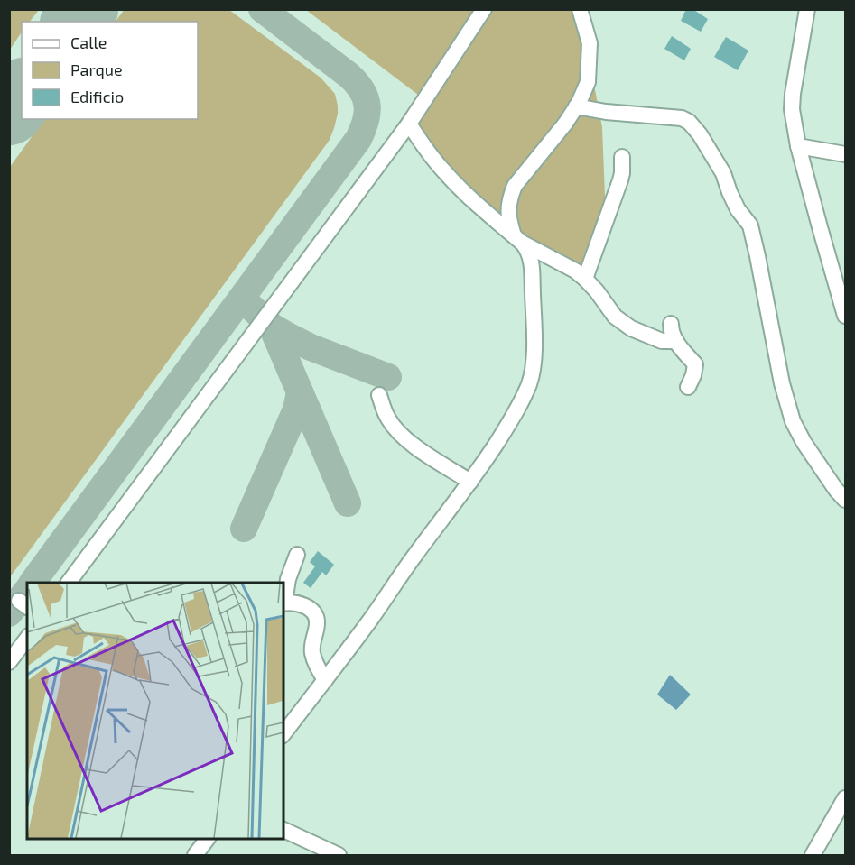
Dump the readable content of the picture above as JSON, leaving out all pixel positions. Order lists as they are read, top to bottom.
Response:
{
  "legend": ["Calle", "Parque", "Edificio"]
}
